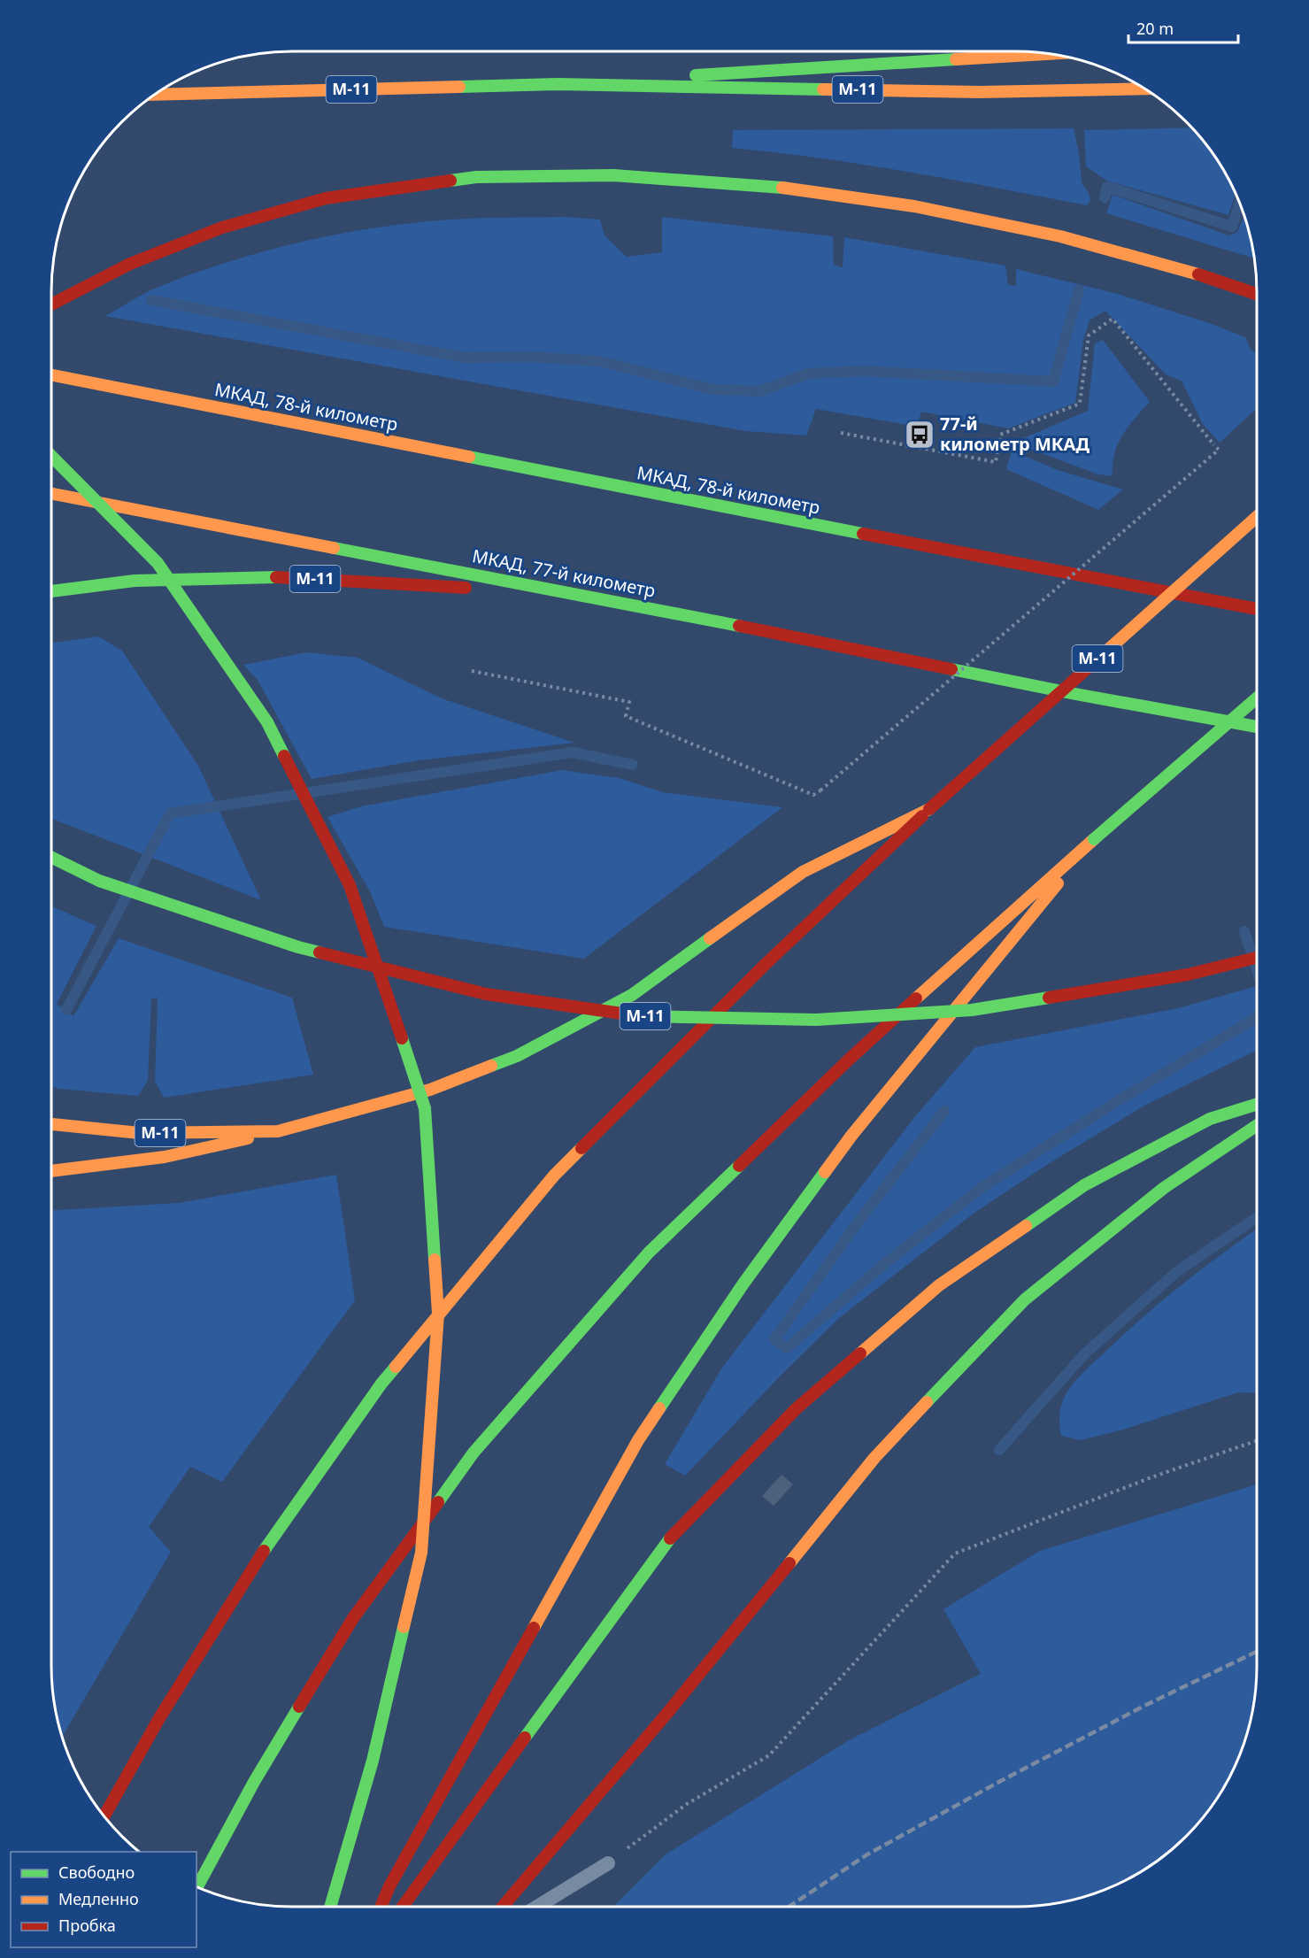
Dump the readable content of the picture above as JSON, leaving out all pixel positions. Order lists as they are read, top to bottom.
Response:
{
  "streets": {
    "main road": ["М-11", "МКАД, 78-й километр", "МКАД, 77-й километр"]
  },
  "crossings": [
    ["М-11", "МКАД, 77-й километр"]
  ],
  "places": {
    "bus stop": ["77-й километр МКАД"]
  },
  "legend": ["Свободно", "Медленно", "Пробка"],
  "scale_bar": "20 m"
}
